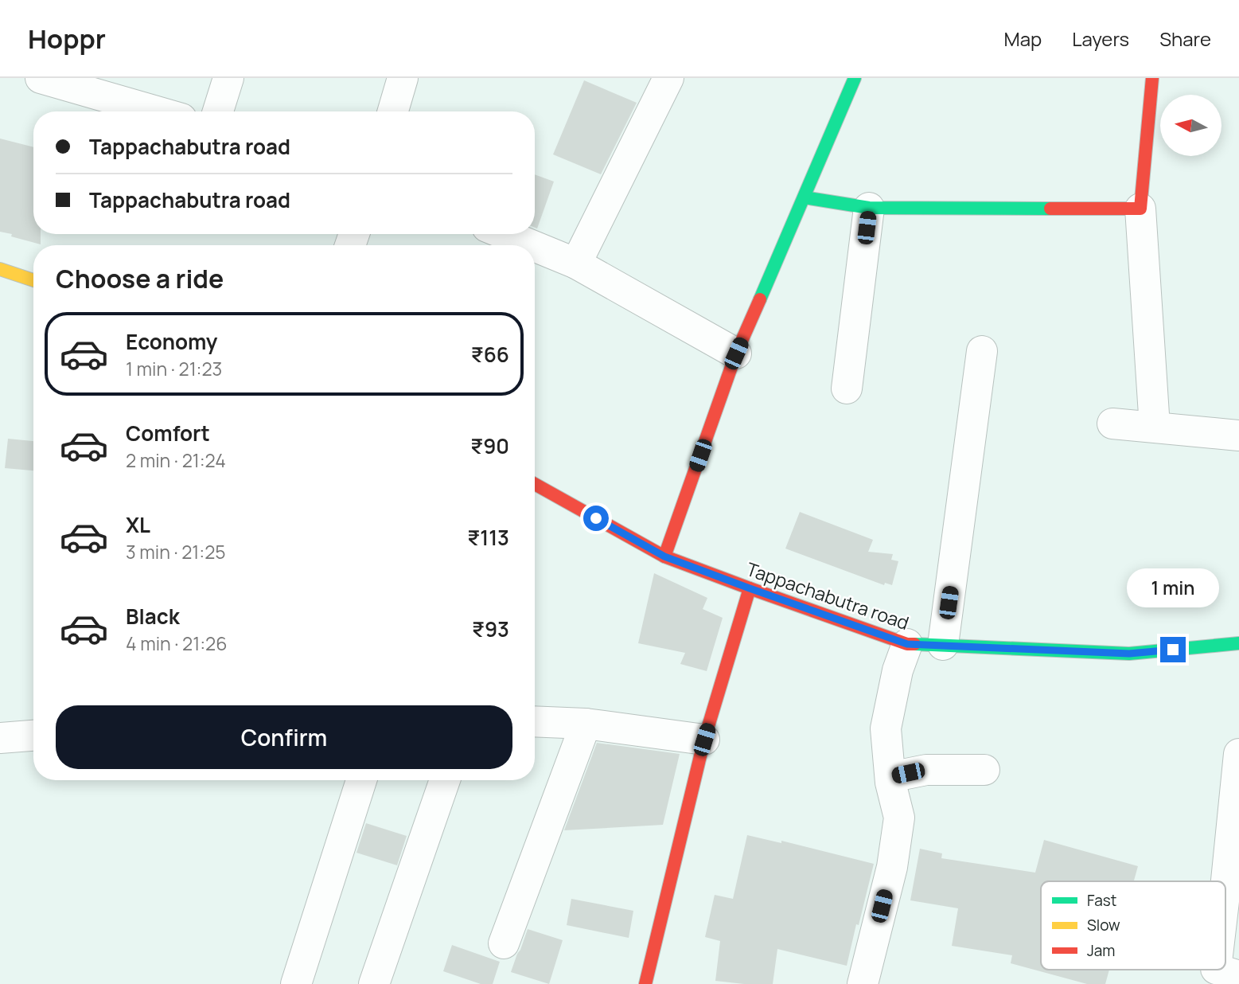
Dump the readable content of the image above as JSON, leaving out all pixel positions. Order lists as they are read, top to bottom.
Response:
{
  "streets": {
    "street": ["Tappachabutra road"]
  },
  "legend": ["Fast", "Slow", "Jam"],
  "north": "left",
  "page": {
    "header": "Hoppr",
    "nav": ["Map", "Layers", "Share"],
    "banner": ["Tappachabutra road", "Tappachabutra road"],
    "heading": "Choose a ride",
    "list": [
      {
        "name": "Economy",
        "note": "1 min · 21:23",
        "value": "₹66"
      },
      {
        "name": "Comfort",
        "note": "2 min · 21:24",
        "value": "₹90"
      },
      {
        "name": "XL",
        "note": "3 min · 21:25",
        "value": "₹113"
      },
      {
        "name": "Black",
        "note": "4 min · 21:26",
        "value": "₹93"
      }
    ],
    "bubble": "1 min",
    "buttons": "Confirm"
  }
}
